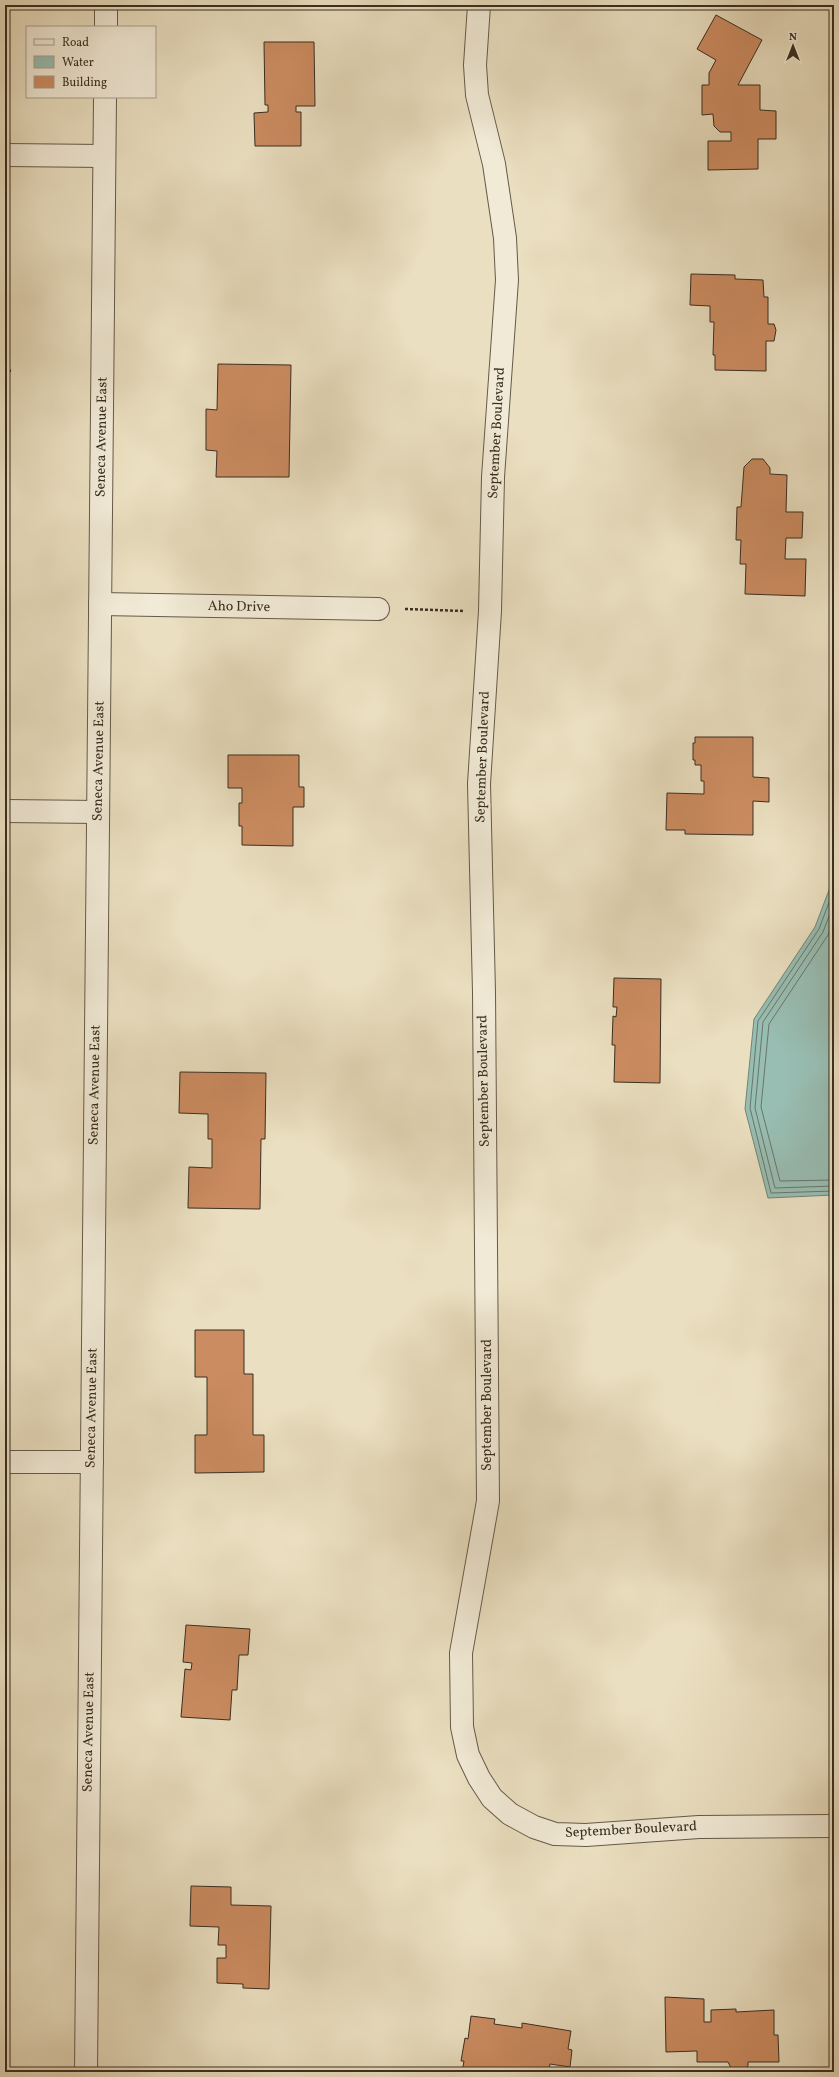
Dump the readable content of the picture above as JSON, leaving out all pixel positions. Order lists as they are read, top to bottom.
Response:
{
  "streets": {
    "street": ["September Boulevard", "Seneca Avenue East", "Aho Drive"]
  },
  "crossings": [
    ["Seneca Avenue East", "Aho Drive"]
  ],
  "legend": ["Road", "Water", "Building"],
  "north": "top"
}
